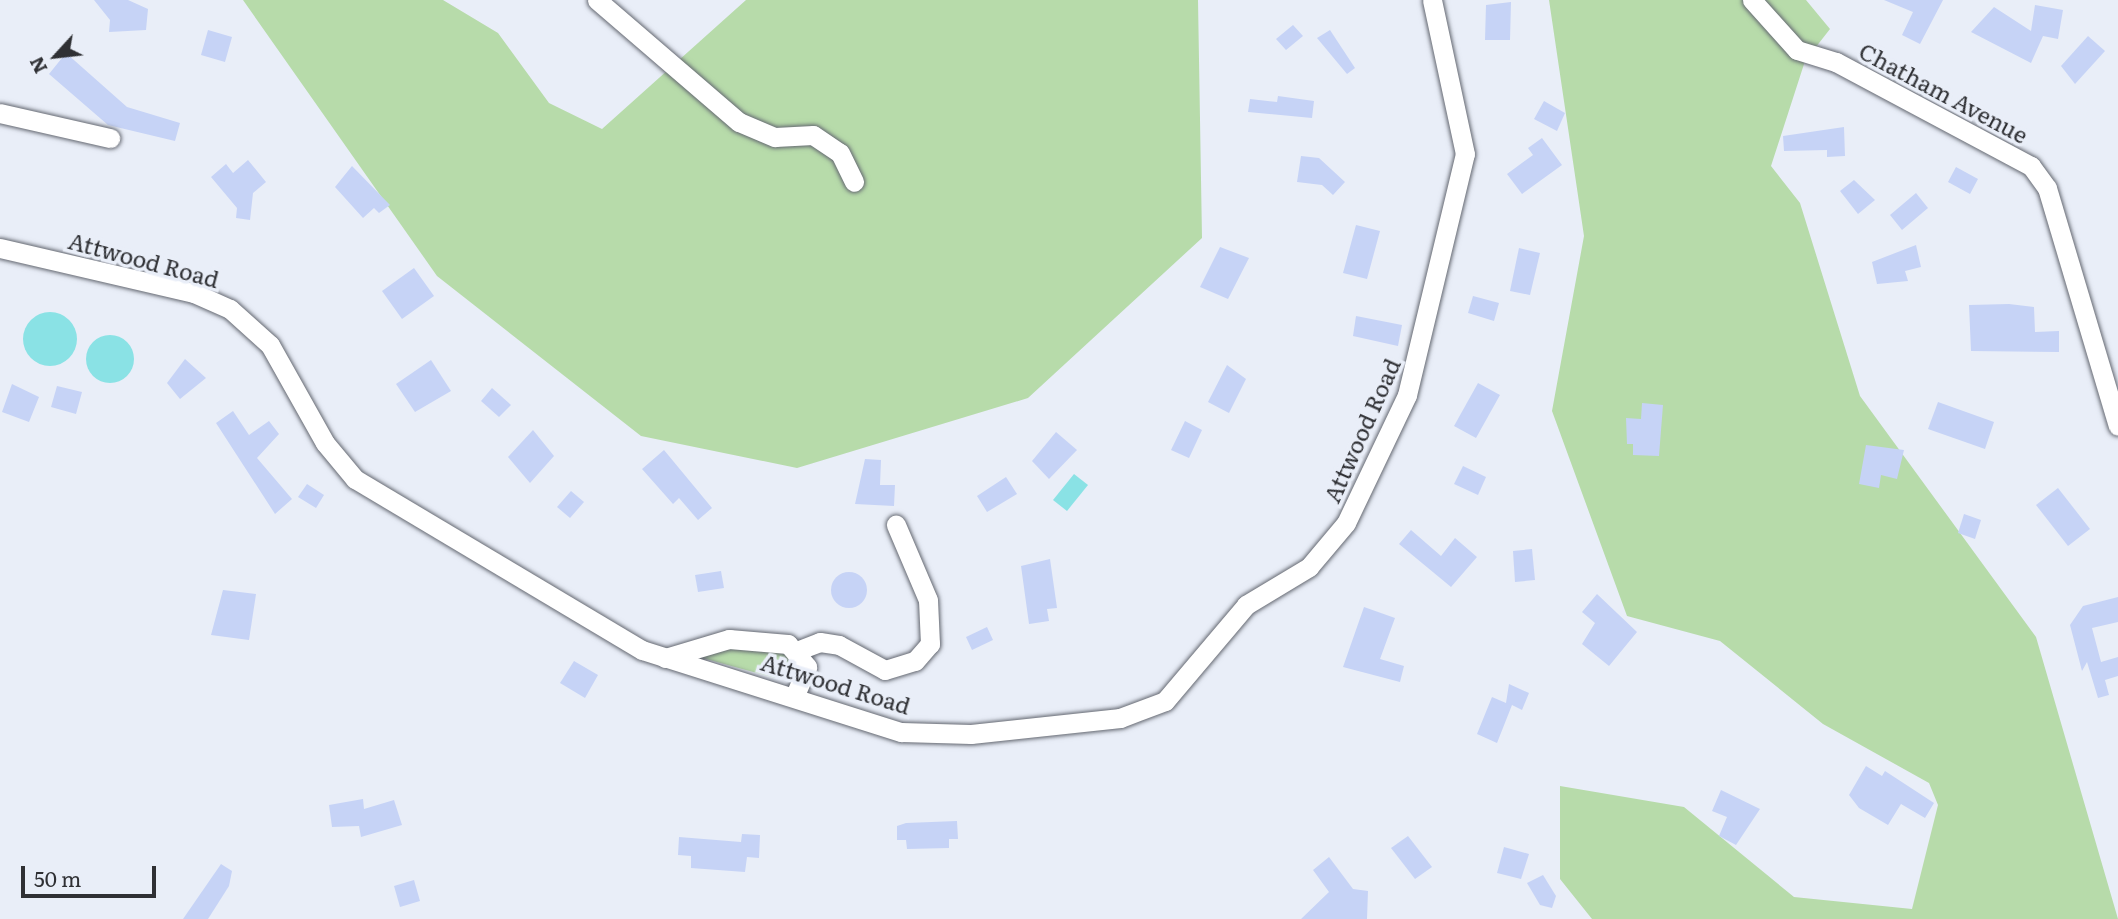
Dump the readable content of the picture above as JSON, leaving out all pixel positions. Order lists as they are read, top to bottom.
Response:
{
  "streets": {
    "street": ["Chatham Avenue", "Attwood Road"]
  },
  "scale_bar": "50 m",
  "north": "bottom left"
}
